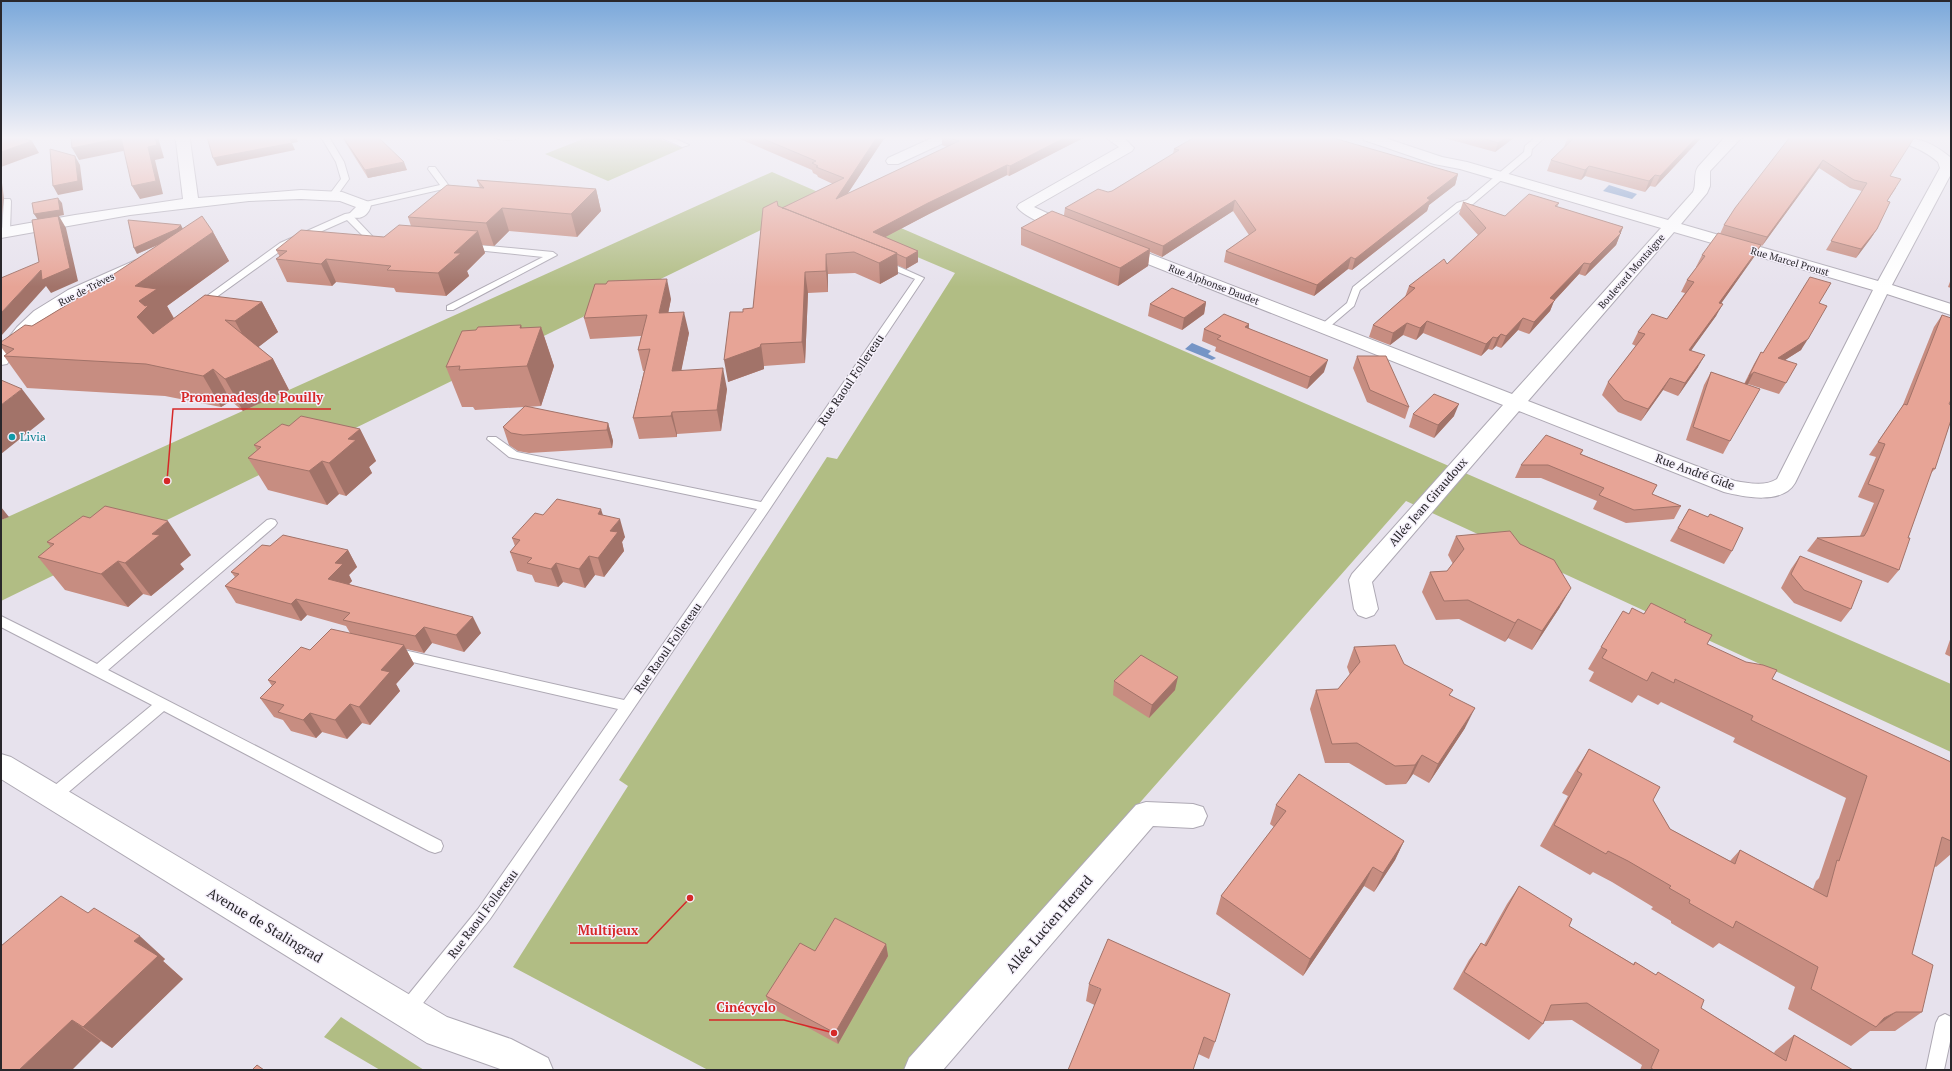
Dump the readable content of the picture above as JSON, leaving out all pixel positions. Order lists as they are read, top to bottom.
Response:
{
  "streets": {
    "street": [
      "Rue Marcel Proust",
      "Boulevard Montaigne",
      "Rue Alphonse Daudet",
      "Rue de Trèves",
      "Rue André Gide",
      "Allée Jean Giraudoux",
      "Allée Lucien Herard",
      "Avenue de Stalingrad"
    ],
    "lane": ["Rue Raoul Follereau"]
  },
  "crossings": [
    ["Rue Marcel Proust", "Boulevard Montaigne"],
    ["Rue Marcel Proust", "Rue André Gide"],
    ["Boulevard Montaigne", "Rue Alphonse Daudet"],
    ["Boulevard Montaigne", "Rue André Gide"],
    ["Boulevard Montaigne", "Allée Jean Giraudoux"],
    ["Rue Alphonse Daudet", "Rue André Gide"],
    ["Rue Alphonse Daudet", "Allée Jean Giraudoux"],
    ["Rue Raoul Follereau", "Avenue de Stalingrad"],
    ["Rue André Gide", "Allée Jean Giraudoux"]
  ],
  "places": [
    "Livia",
    "Promenades de Pouilly",
    "Multijeux",
    "Cinécyclo"
  ]
}
